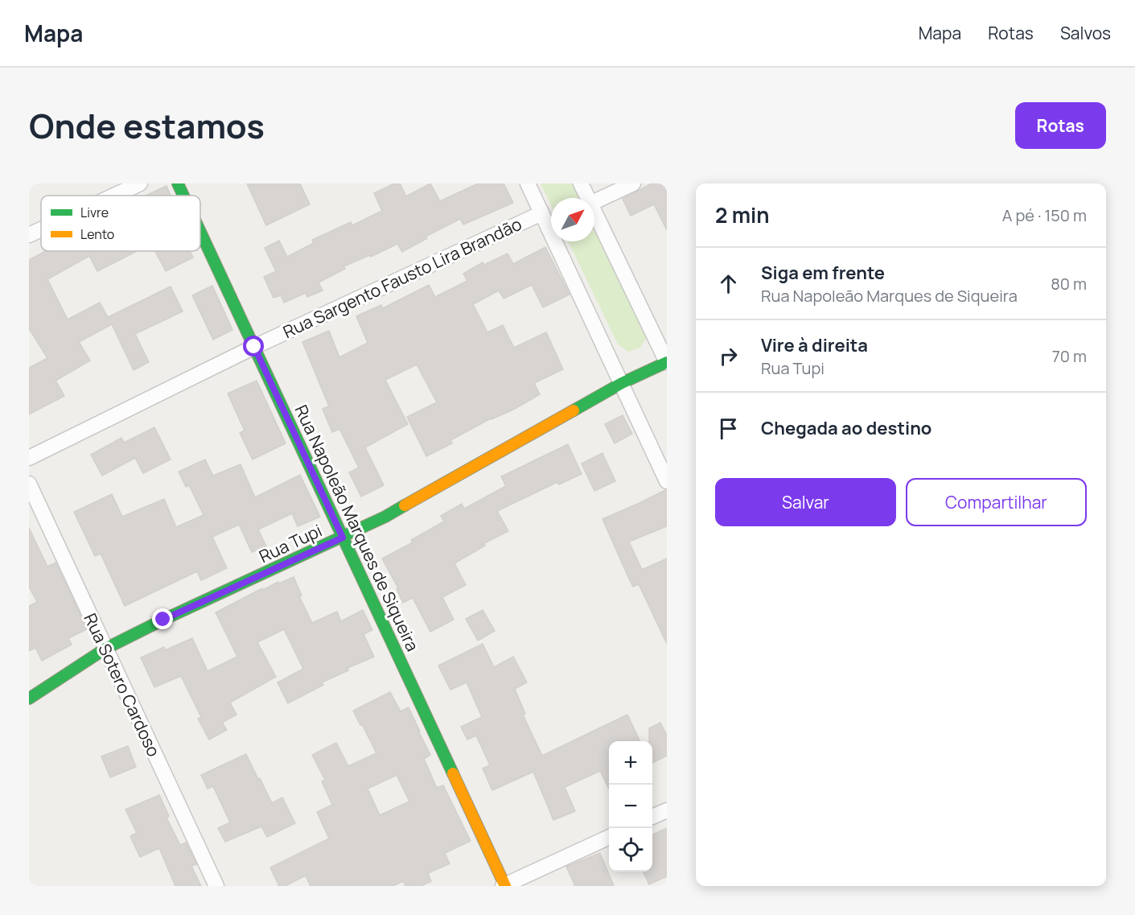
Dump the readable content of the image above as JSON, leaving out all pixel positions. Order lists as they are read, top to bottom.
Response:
{
  "streets": {
    "street": [
      "Rua Sargento Fausto Lira Brandão",
      "Rua Napoleão Marques de Siqueira",
      "Rua Tupi",
      "Rua Sotero Cardoso"
    ]
  },
  "crossings": [
    ["Rua Sargento Fausto Lira Brandão", "Rua Napoleão Marques de Siqueira"],
    ["Rua Napoleão Marques de Siqueira", "Rua Tupi"],
    ["Rua Tupi", "Rua Sotero Cardoso"]
  ],
  "legend": ["Livre", "Lento"],
  "north": "top right",
  "page": {
    "header": "Mapa",
    "nav": ["Mapa", "Rotas", "Salvos"],
    "title": "Onde estamos",
    "buttons": [
      "Rotas",
      ["Salvar", "Compartilhar"]
    ],
    "heading": ["2 min", "A pé · 150 m"],
    "list": [
      ["Siga em frente", "Rua Napoleão Marques de Siqueira", "80 m"],
      ["Vire à direita", "Rua Tupi", "70 m"],
      "Chegada ao destino"
    ],
    "map_buttons": ["+", "−"]
  }
}
